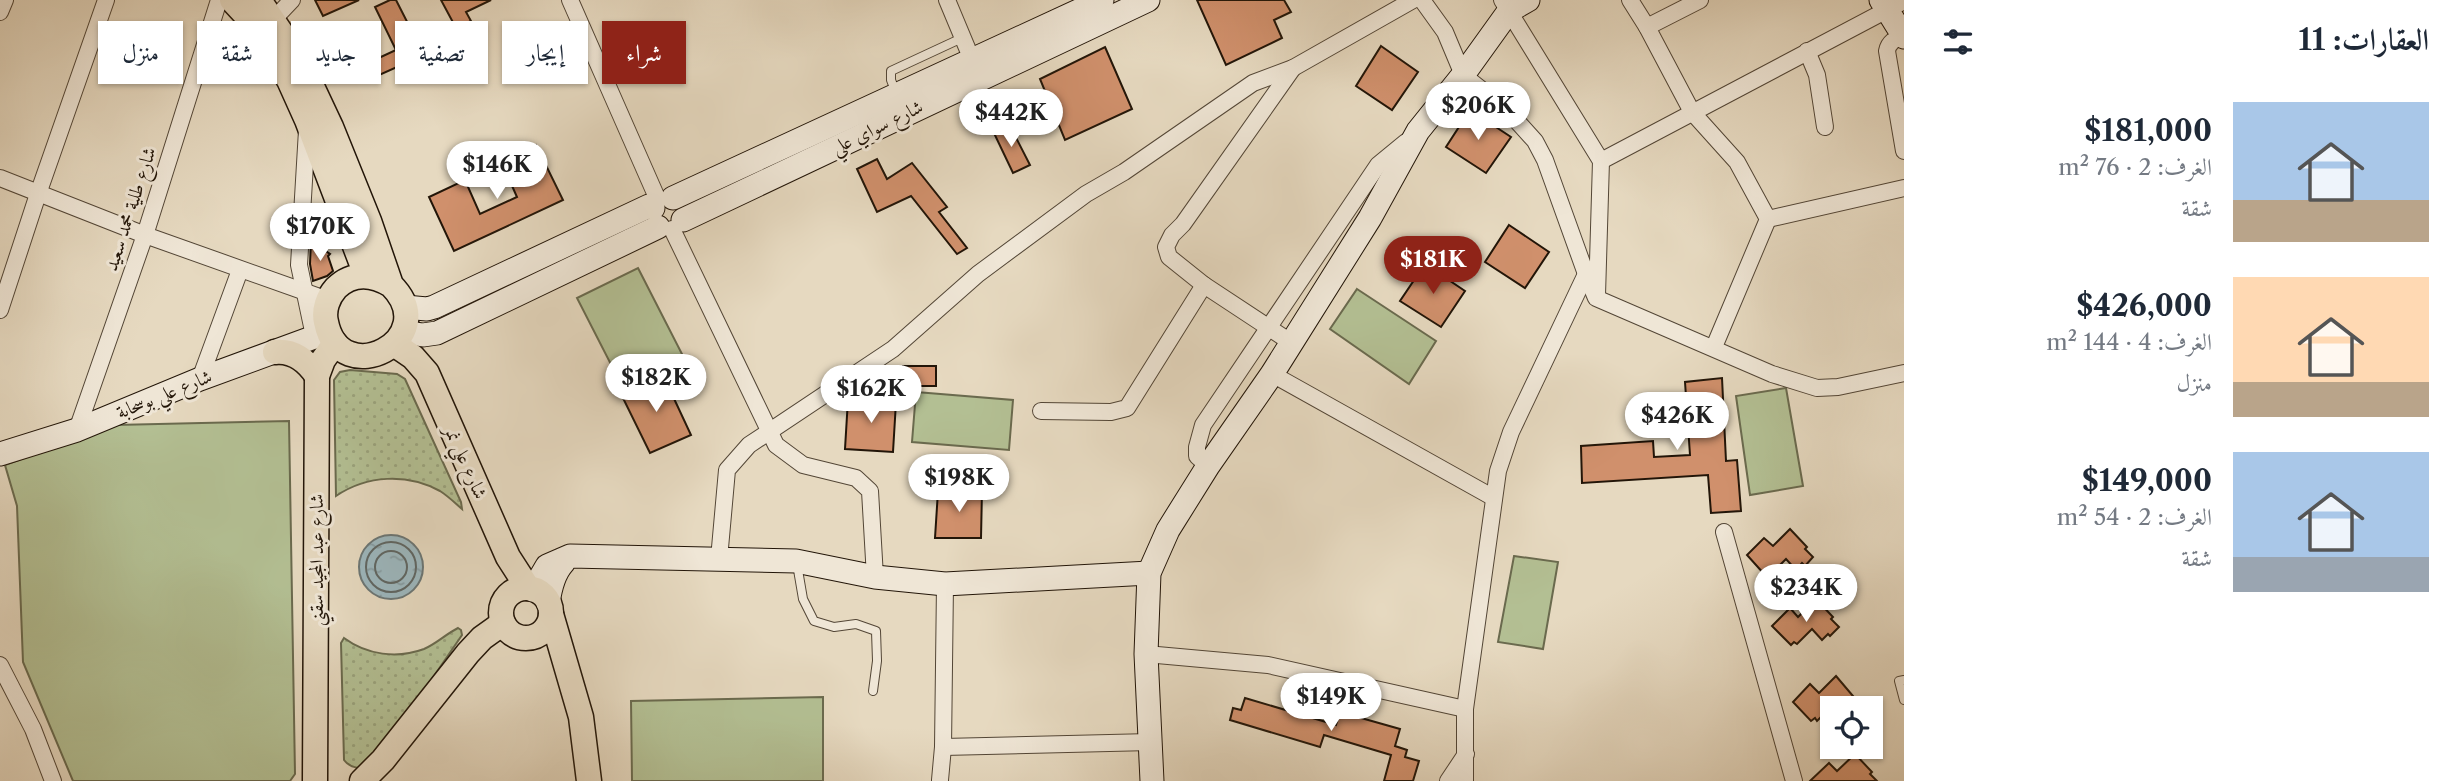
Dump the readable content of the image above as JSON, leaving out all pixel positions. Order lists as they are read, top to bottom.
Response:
{
  "streets": {
    "main road": [
      "شارع سواي علي",
      "شارع علي بوسحابة",
      "شارع علي نمر",
      "شارع عبد المجيد سقني"
    ],
    "street": ["شارع طلية محمد سعيد"]
  },
  "crossings": [
    ["شارع سواي علي", "شارع علي بوسحابة"],
    ["شارع سواي علي", "شارع علي نمر"],
    ["شارع سواي علي", "شارع عبد المجيد سقني"],
    ["شارع طلية محمد سعيد", "شارع علي بوسحابة"],
    ["شارع علي بوسحابة", "شارع علي نمر"],
    ["شارع علي بوسحابة", "شارع عبد المجيد سقني"],
    ["شارع علي نمر", "شارع عبد المجيد سقني"]
  ],
  "page": {
    "heading": "العقارات: 11",
    "chip": [
      "شراء",
      "إيجار",
      "تصفية",
      "جديد",
      "شقة",
      "منزل"
    ],
    "price": [
      "$206K",
      "$442K",
      "$146K",
      "$170K",
      "$181K",
      "$182K",
      "$162K",
      "$426K",
      "$198K",
      "$234K",
      "$149K"
    ],
    "list": [
      {
        "name": "$181,000",
        "note": "الغرف: 2 · 76 m² · شقة"
      },
      {
        "name": "$426,000",
        "note": "الغرف: 4 · 144 m² · منزل"
      },
      {
        "name": "$149,000",
        "note": "الغرف: 2 · 54 m² · شقة"
      }
    ]
  }
}
